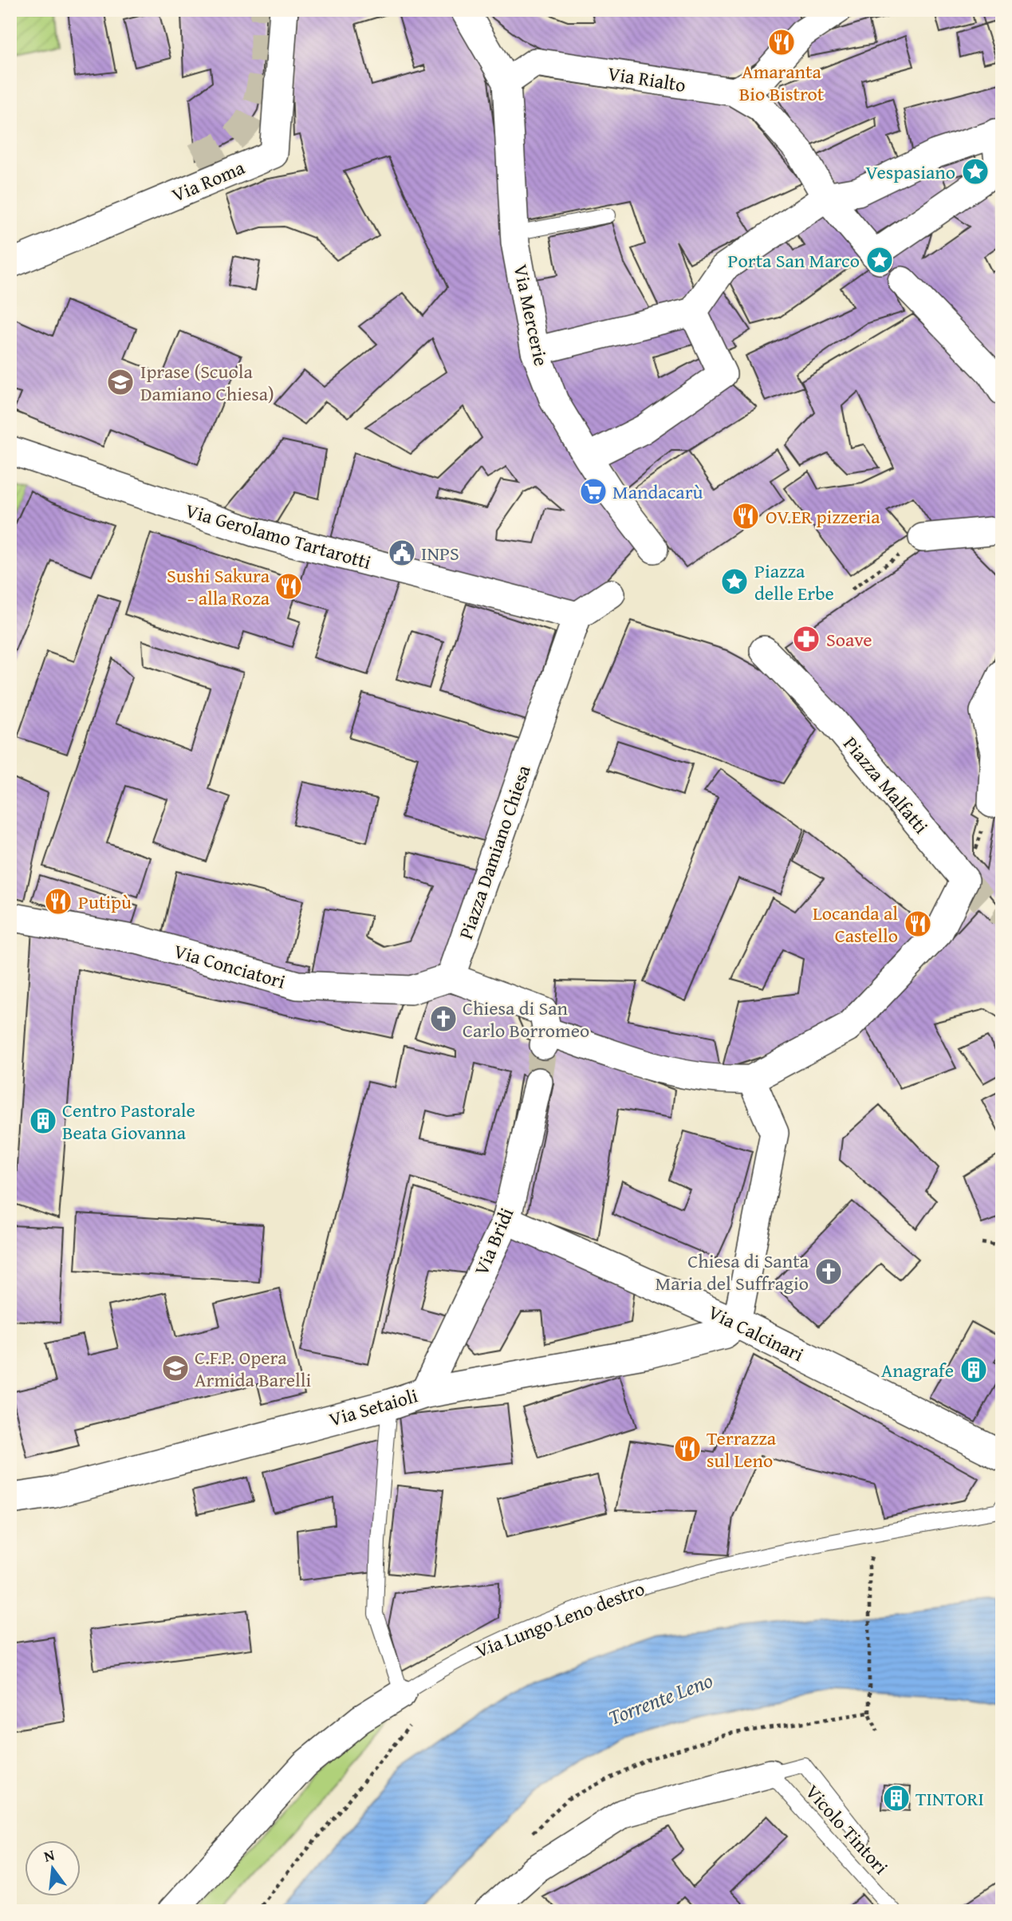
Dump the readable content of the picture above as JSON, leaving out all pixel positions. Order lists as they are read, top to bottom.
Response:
{
  "streets": {
    "main road": ["Via Calcinari", "Via Setaioli"],
    "street": [
      "Via Rialto",
      "Via Roma",
      "Via Mercerie",
      "Via Gerolamo Tartarotti",
      "Piazza Malfatti",
      "Piazza Damiano Chiesa",
      "Via Conciatori",
      "Via Bridi",
      "Via Lungo Leno destro"
    ],
    "lane": ["Vicolo Tintori"]
  },
  "crossings": [
    ["Via Rialto", "Via Mercerie"],
    ["Via Gerolamo Tartarotti", "Piazza Damiano Chiesa"],
    ["Piazza Damiano Chiesa", "Via Conciatori"],
    ["Via Bridi", "Via Calcinari"],
    ["Via Bridi", "Via Setaioli"],
    ["Via Calcinari", "Via Setaioli"]
  ],
  "water": ["Torrente Leno"],
  "places": {
    "restaurant": [
      "Amaranta Bio Bistrot",
      "OV.ER pizzeria",
      "Sushi Sakura - alla Roza",
      "Putipù",
      "Locanda al Castello",
      "Terrazza sul Leno"
    ],
    "place": ["Vespasiano", "Porta San Marco", "Piazza delle Erbe"],
    "school or university": ["Iprase (Scuola Damiano Chiesa)", "C.F.P. Opera Armida Barelli"],
    "supermarket": ["Mandacarù"],
    "public building": ["INPS"],
    "pharmacy": ["Soave"],
    "church": ["Chiesa di San Carlo Borromeo", "Chiesa di Santa Maria del Suffragio"],
    "building": ["Centro Pastorale Beata Giovanna", "Anagrafe", "TINTORI"]
  },
  "north": "top"
}
